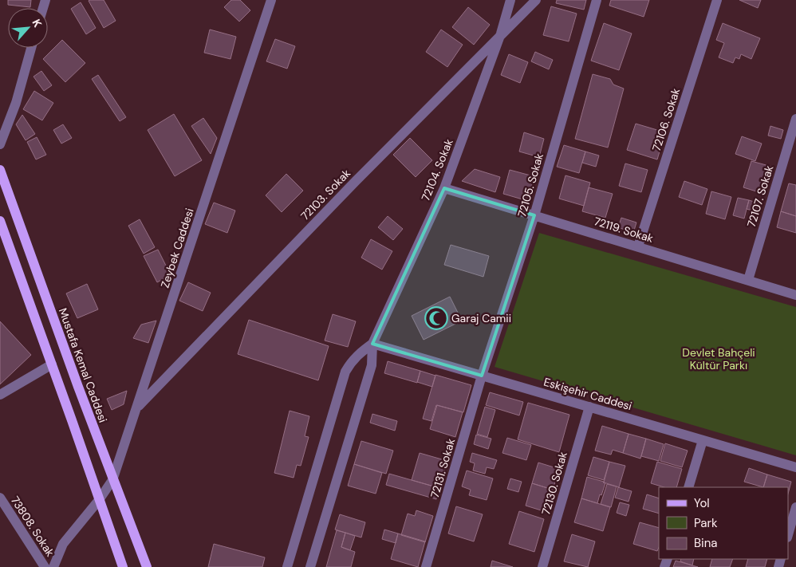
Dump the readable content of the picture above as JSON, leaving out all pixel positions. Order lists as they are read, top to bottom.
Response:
{
  "streets": {
    "main road": ["Mustafa Kemal Caddesi"],
    "street": [
      "72106. Sokak",
      "72104. Sokak",
      "72105. Sokak",
      "72103. Sokak",
      "72107. Sokak",
      "72119. Sokak",
      "Zeybek Caddesi",
      "Eskişehir Caddesi",
      "72131. Sokak",
      "72130. Sokak",
      "73808. Sokak"
    ]
  },
  "crossings": [
    ["72106. Sokak", "72119. Sokak"],
    ["72104. Sokak", "72103. Sokak"],
    ["72104. Sokak", "72119. Sokak"],
    ["72104. Sokak", "Eskişehir Caddesi"],
    ["72105. Sokak", "72119. Sokak"],
    ["72105. Sokak", "Eskişehir Caddesi"],
    ["72105. Sokak", "72131. Sokak"],
    ["72103. Sokak", "Zeybek Caddesi"],
    ["72107. Sokak", "72119. Sokak"],
    ["Zeybek Caddesi", "Mustafa Kemal Caddesi"],
    ["Eskişehir Caddesi", "72131. Sokak"],
    ["Eskişehir Caddesi", "72130. Sokak"]
  ],
  "parks": ["Devlet Bahçeli Kültür Parkı"],
  "places": {
    "mosque": ["Garaj Camii"]
  },
  "legend": ["Yol", "Park", "Bina"],
  "north": "top right"
}
